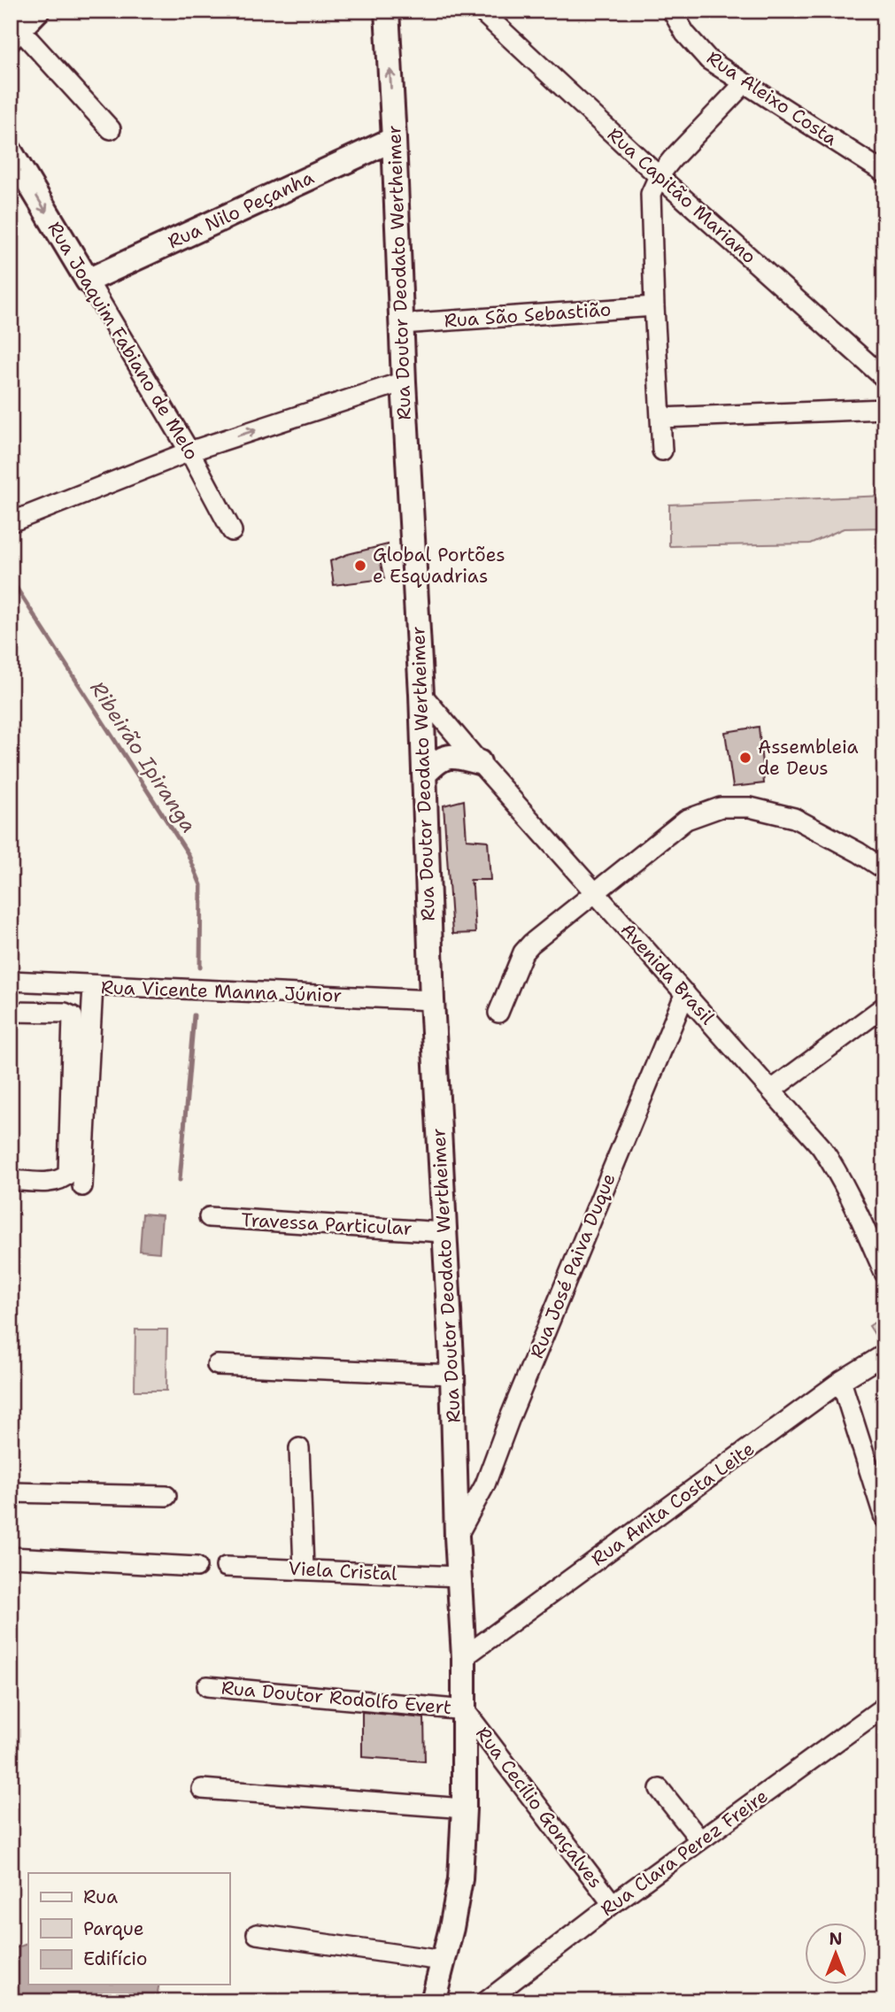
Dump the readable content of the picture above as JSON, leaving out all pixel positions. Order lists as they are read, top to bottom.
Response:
{
  "streets": {
    "main road": ["Rua Nilo Peçanha", "Rua Doutor Deodato Wertheimer", "Rua Joaquim Fabiano de Melo"],
    "street": [
      "Rua Aleixo Costa",
      "Rua Capitão Mariano",
      "Rua São Sebastião",
      "Avenida Brasil",
      "Rua Vicente Manna Júnior",
      "Travessa Particular",
      "Rua José Paiva Duque",
      "Rua Anita Costa Leite",
      "Viela Cristal",
      "Rua Doutor Rodolfo Evert",
      "Rua Cecílio Gonçalves",
      "Rua Clara Perez Freire"
    ]
  },
  "crossings": [
    ["Rua Nilo Peçanha", "Rua Doutor Deodato Wertheimer"],
    ["Rua Nilo Peçanha", "Rua Joaquim Fabiano de Melo"],
    ["Rua Doutor Deodato Wertheimer", "Rua São Sebastião"],
    ["Rua Doutor Deodato Wertheimer", "Avenida Brasil"],
    ["Rua Doutor Deodato Wertheimer", "Rua Vicente Manna Júnior"],
    ["Rua Doutor Deodato Wertheimer", "Travessa Particular"],
    ["Rua Doutor Deodato Wertheimer", "Rua José Paiva Duque"],
    ["Rua Doutor Deodato Wertheimer", "Rua Anita Costa Leite"],
    ["Rua Doutor Deodato Wertheimer", "Viela Cristal"],
    ["Rua Doutor Deodato Wertheimer", "Rua Doutor Rodolfo Evert"],
    ["Rua Doutor Deodato Wertheimer", "Rua Cecílio Gonçalves"],
    ["Avenida Brasil", "Rua José Paiva Duque"],
    ["Rua Doutor Rodolfo Evert", "Rua Cecílio Gonçalves"],
    ["Rua Cecílio Gonçalves", "Rua Clara Perez Freire"]
  ],
  "water": ["Ribeirão Ipiranga"],
  "places": ["Global Portões e Esquadrias", "Assembleia de Deus"],
  "legend": ["Rua", "Parque", "Edifício"],
  "north": "top"
}
